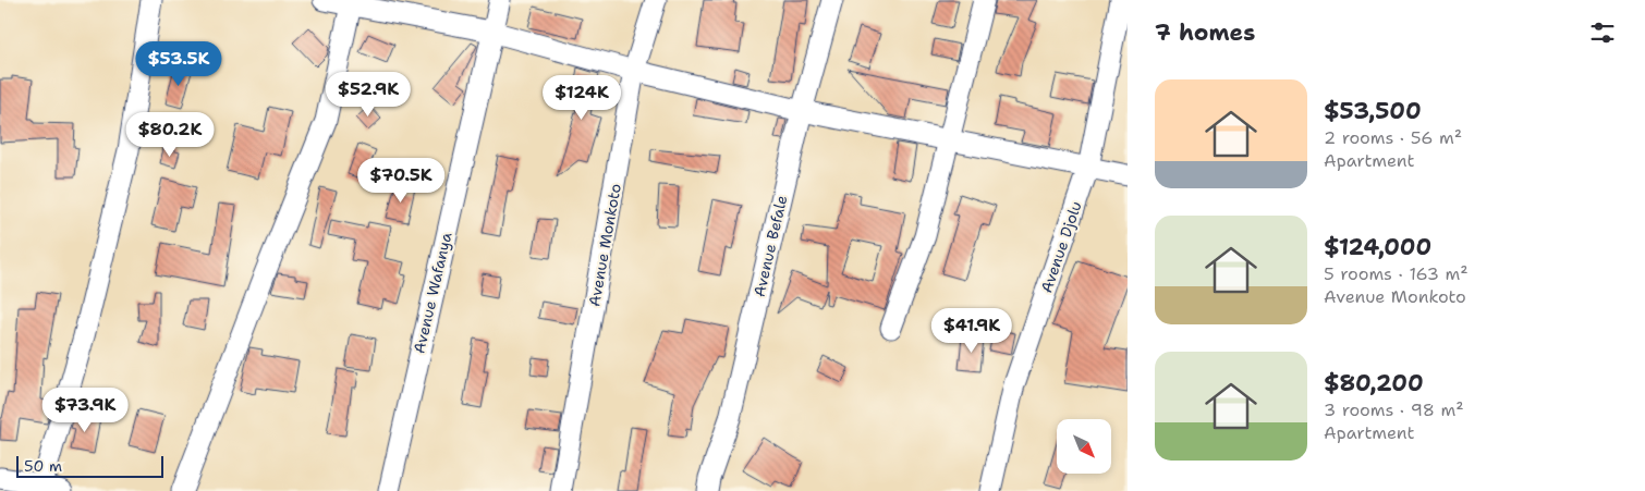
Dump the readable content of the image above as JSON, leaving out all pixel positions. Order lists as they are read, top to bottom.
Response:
{
  "streets": {
    "street": [
      "Avenue Monkoto",
      "Avenue Befale",
      "Avenue Djolu",
      "Avenue Wafanya"
    ]
  },
  "scale_bar": "50 m",
  "north": "bottom right",
  "page": {
    "heading": "7 homes",
    "price": [
      "$53.5K",
      "$52.9K",
      "$124K",
      "$80.2K",
      "$70.5K",
      "$41.9K",
      "$73.9K"
    ],
    "list": [
      {
        "name": "$53,500",
        "note": "2 rooms · 56 m² · Apartment"
      },
      {
        "name": "$124,000",
        "note": "5 rooms · 163 m² · Avenue Monkoto"
      },
      {
        "name": "$80,200",
        "note": "3 rooms · 98 m² · Apartment"
      }
    ],
    "scale": "50 m"
  }
}
